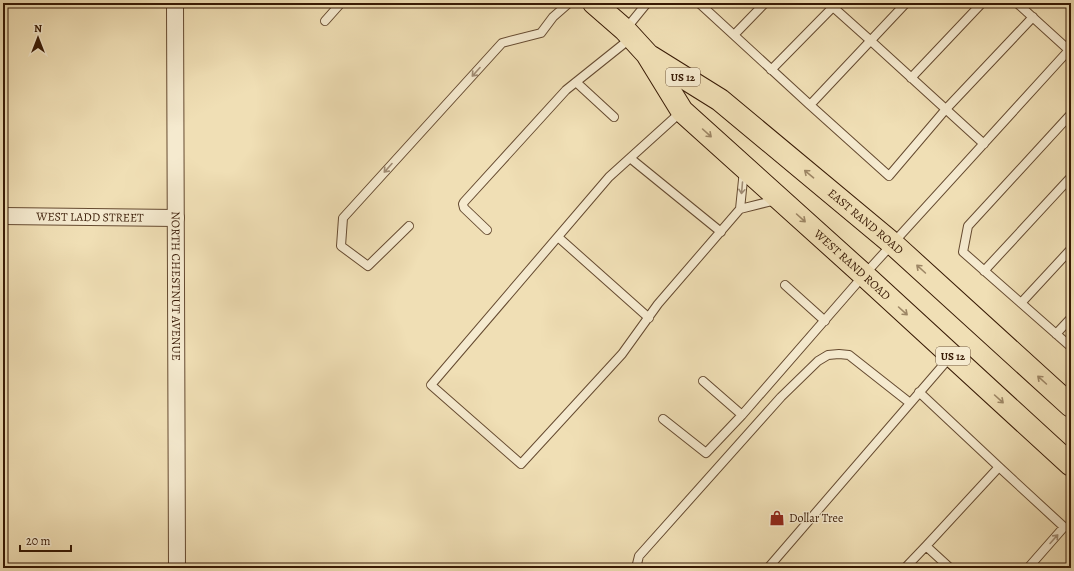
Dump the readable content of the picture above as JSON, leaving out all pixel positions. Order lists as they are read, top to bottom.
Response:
{
  "streets": {
    "main road": ["US 12", "EAST RAND ROAD", "WEST RAND ROAD"],
    "street": ["WEST LADD STREET", "NORTH CHESTNUT AVENUE"]
  },
  "crossings": [
    ["US 12", "EAST RAND ROAD"],
    ["US 12", "WEST RAND ROAD"],
    ["WEST LADD STREET", "NORTH CHESTNUT AVENUE"],
    ["EAST RAND ROAD", "WEST RAND ROAD"]
  ],
  "one_way": ["EAST RAND ROAD", "WEST RAND ROAD"],
  "places": {
    "shop": ["Dollar Tree"]
  },
  "scale_bar": "20 m",
  "north": "top"
}
